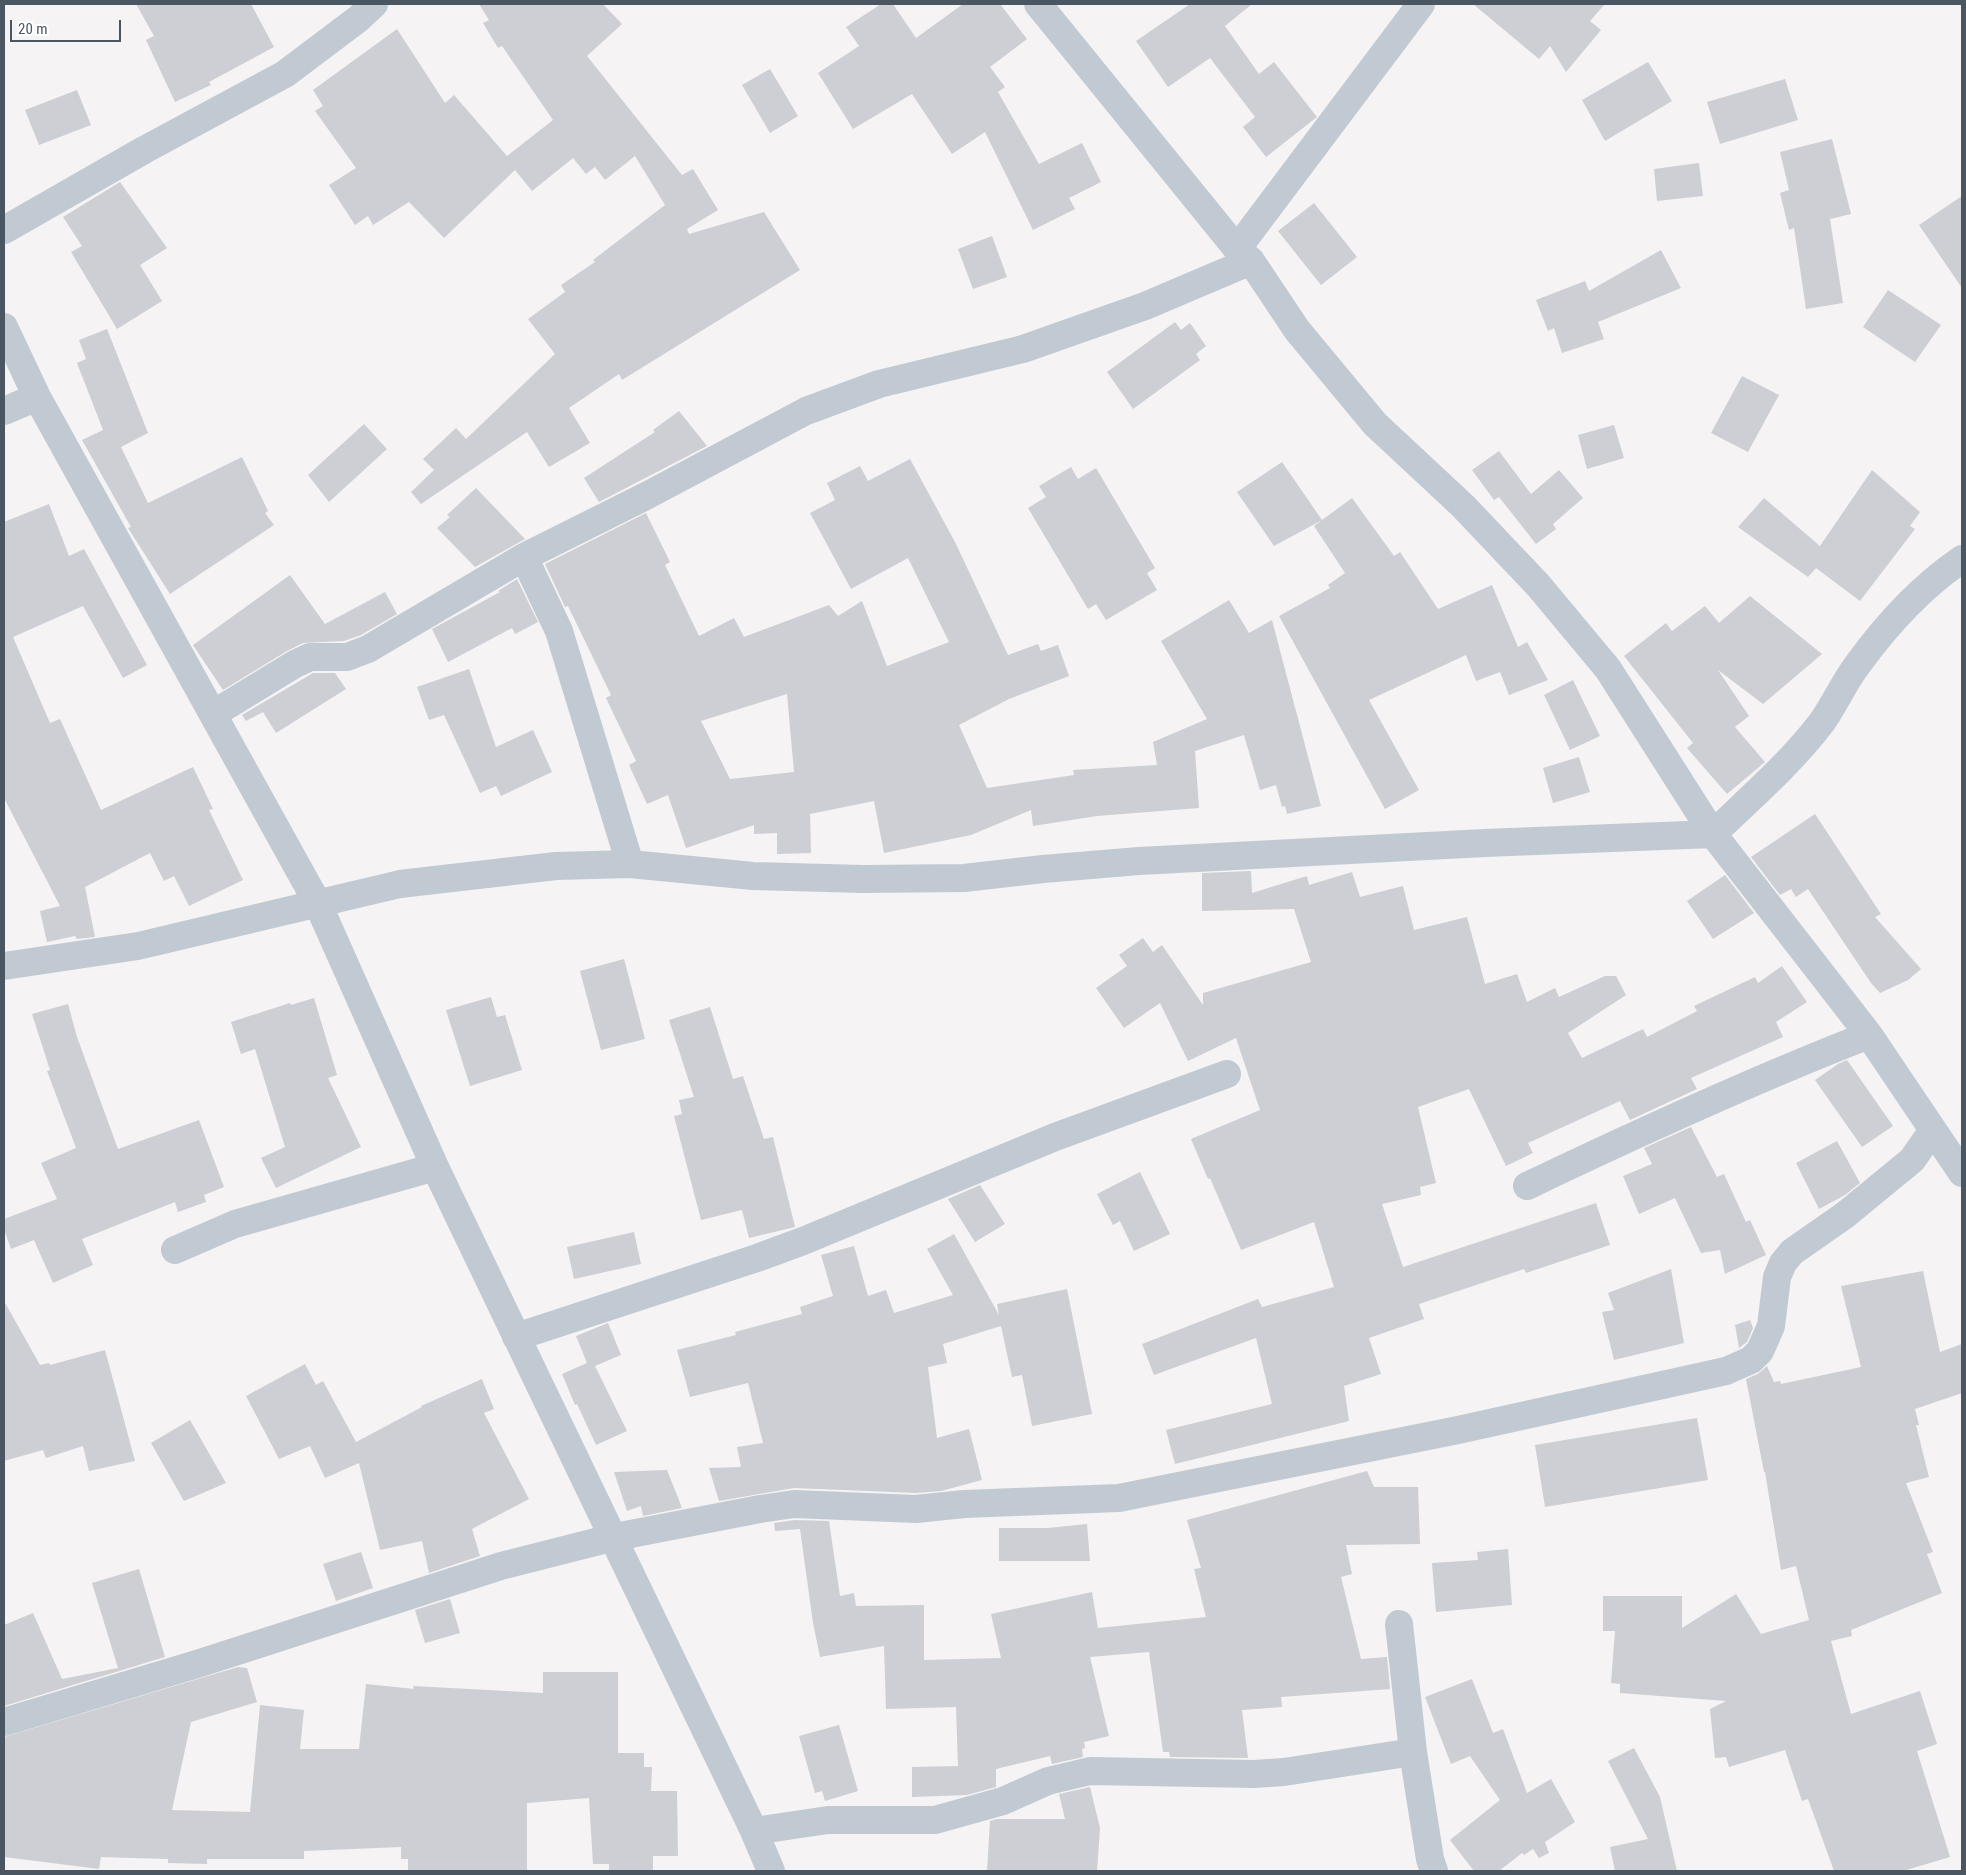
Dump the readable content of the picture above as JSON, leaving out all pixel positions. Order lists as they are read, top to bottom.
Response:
{
  "scale_bar": "20 m"
}
